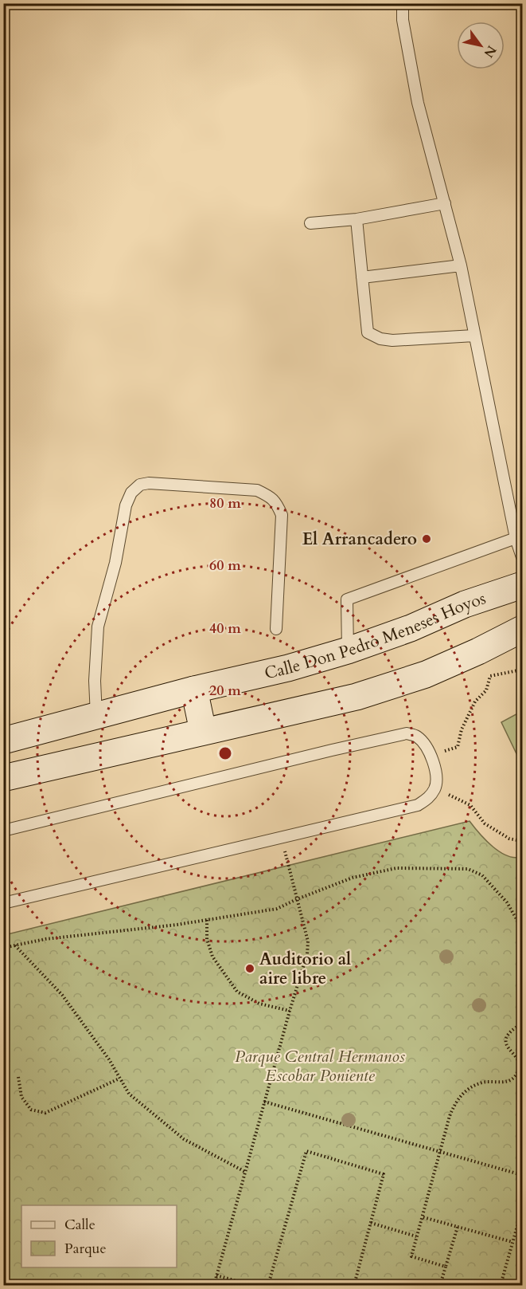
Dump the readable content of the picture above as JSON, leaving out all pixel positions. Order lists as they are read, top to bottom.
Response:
{
  "streets": {
    "street": ["Calle Don Pedro Meneses Hoyos"]
  },
  "parks": ["Parque Central Hermanos Escobar Poniente"],
  "places": ["El Arrancadero", "Auditorio al aire libre"],
  "legend": ["Calle", "Parque"],
  "north": "bottom right",
  "rings": [
    "80 m",
    "60 m",
    "40 m",
    "20 m"
  ]
}
